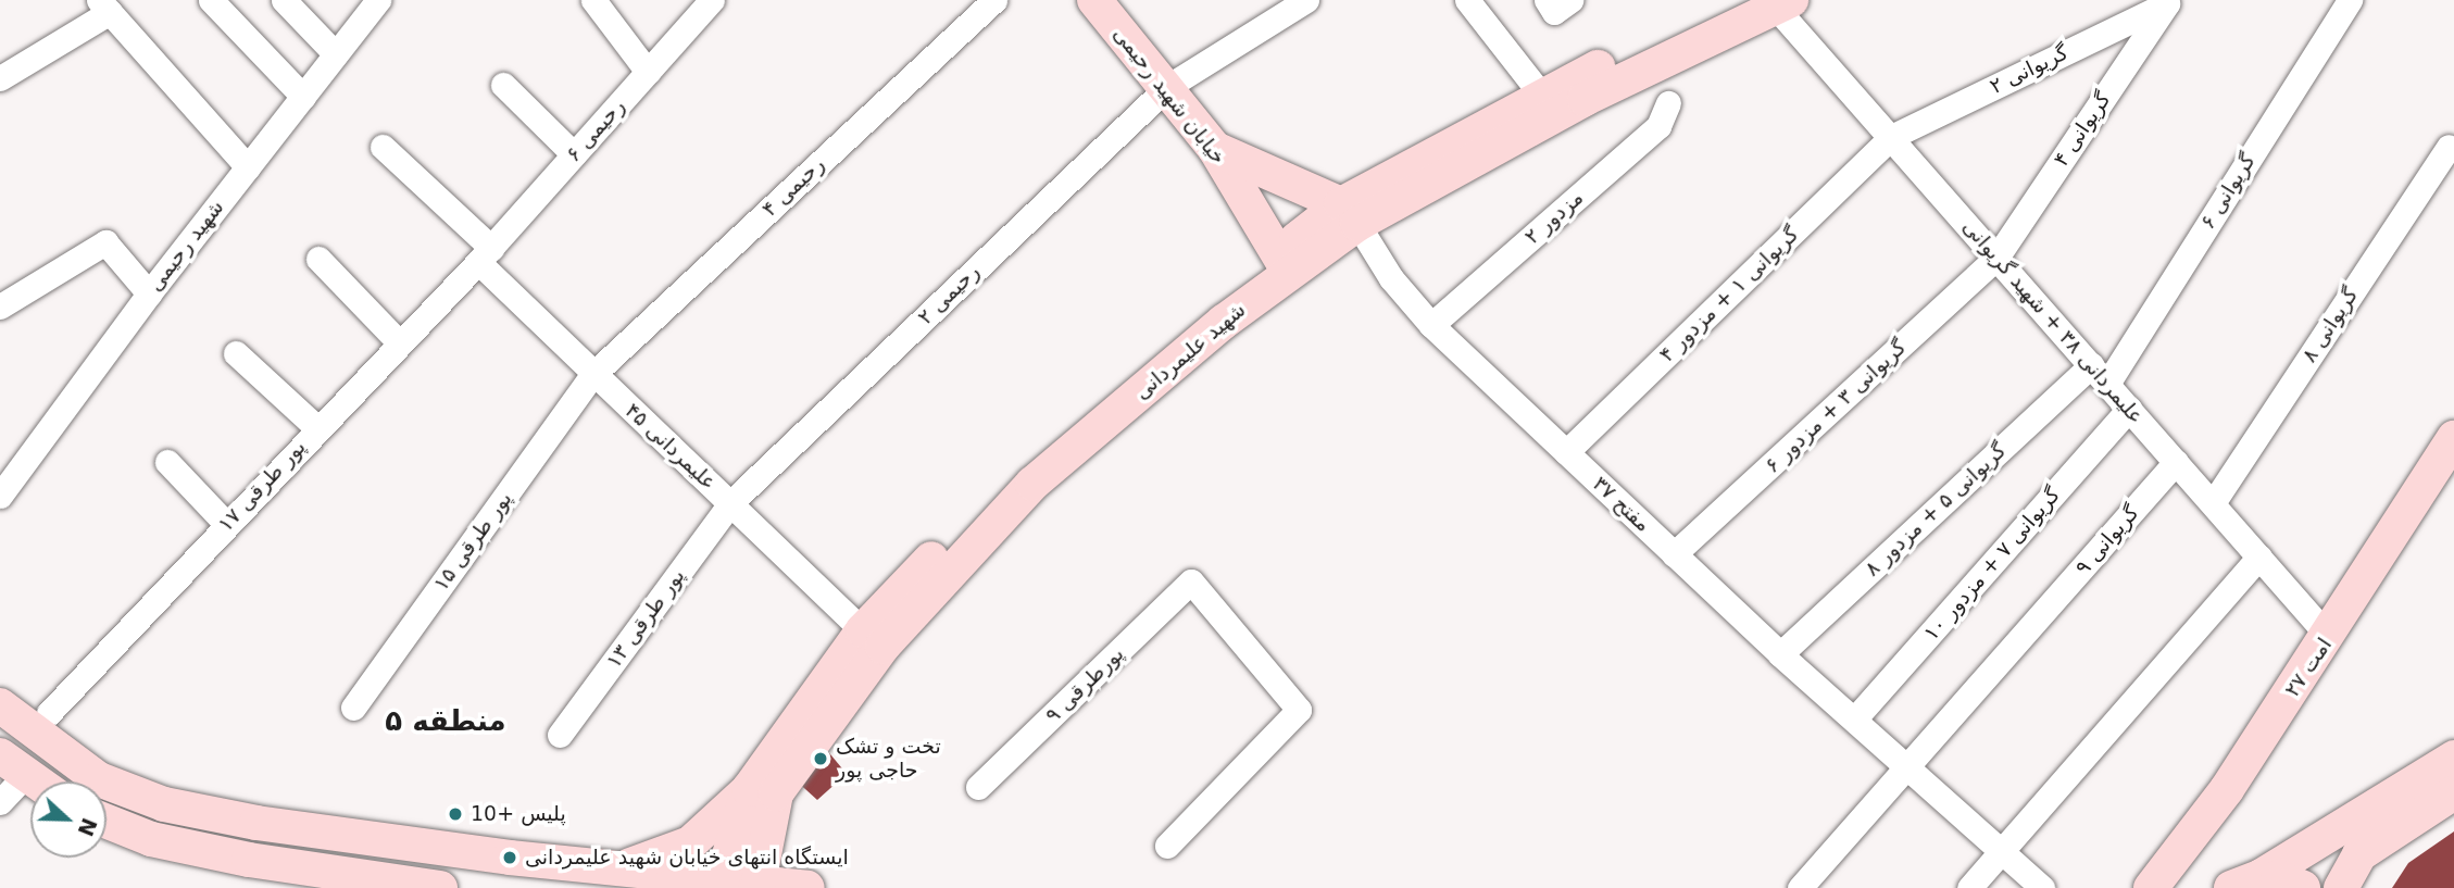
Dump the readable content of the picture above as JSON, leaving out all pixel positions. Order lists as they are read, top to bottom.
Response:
{
  "streets": {
    "street": [
      "گریوانی ۲",
      "خیابان شهید رحیمی",
      "گریوانی ۴",
      "رحیمی ۶",
      "رحیمی ۴",
      "گریوانی ۶",
      "مزدور ۲",
      "شهید رحیمی",
      "رحیمی ۲",
      "گریوانی ۱ + مزدور ۴",
      "علیمردانی ۳۸ + شهید گریوانی",
      "گریوانی ۸",
      "شهید علیمردانی",
      "گریوانی ۳ + مزدور ۶",
      "علیمردانی ۴۵",
      "پور طرقی ۱۷",
      "مفتح ۳۷",
      "گریوانی ۵ + مزدور ۸",
      "گریوانی ۹",
      "پور طرقی ۱۵",
      "گریوانی ۷ + مزدور ۱۰",
      "پور طرقی ۱۳",
      "امت ۲۷",
      "پورطرقی ۹"
    ]
  },
  "crossings": [
    ["گریوانی ۲", "گریوانی ۴"],
    ["گریوانی ۲", "گریوانی ۱ + مزدور ۴"],
    ["گریوانی ۲", "علیمردانی ۳۸ + شهید گریوانی"],
    ["خیابان شهید رحیمی", "رحیمی ۲"],
    ["خیابان شهید رحیمی", "شهید علیمردانی"],
    ["گریوانی ۴", "علیمردانی ۳۸ + شهید گریوانی"],
    ["گریوانی ۴", "گریوانی ۳ + مزدور ۶"],
    ["رحیمی ۶", "علیمردانی ۴۵"],
    ["رحیمی ۶", "پور طرقی ۱۷"],
    ["رحیمی ۴", "علیمردانی ۴۵"],
    ["رحیمی ۴", "پور طرقی ۱۵"],
    ["گریوانی ۶", "علیمردانی ۳۸ + شهید گریوانی"],
    ["گریوانی ۶", "گریوانی ۵ + مزدور ۸"],
    ["مزدور ۲", "مفتح ۳۷"],
    ["رحیمی ۲", "علیمردانی ۴۵"],
    ["رحیمی ۲", "پور طرقی ۱۳"],
    ["گریوانی ۱ + مزدور ۴", "علیمردانی ۳۸ + شهید گریوانی"],
    ["گریوانی ۱ + مزدور ۴", "مفتح ۳۷"],
    ["علیمردانی ۳۸ + شهید گریوانی", "گریوانی ۸"],
    ["علیمردانی ۳۸ + شهید گریوانی", "شهید علیمردانی"],
    ["علیمردانی ۳۸ + شهید گریوانی", "گریوانی ۳ + مزدور ۶"],
    ["علیمردانی ۳۸ + شهید گریوانی", "گریوانی ۵ + مزدور ۸"],
    ["علیمردانی ۳۸ + شهید گریوانی", "گریوانی ۹"],
    ["علیمردانی ۳۸ + شهید گریوانی", "گریوانی ۷ + مزدور ۱۰"],
    ["علیمردانی ۳۸ + شهید گریوانی", "امت ۲۷"],
    ["شهید علیمردانی", "علیمردانی ۴۵"],
    ["شهید علیمردانی", "مفتح ۳۷"],
    ["گریوانی ۳ + مزدور ۶", "مفتح ۳۷"],
    ["علیمردانی ۴۵", "پور طرقی ۱۷"],
    ["علیمردانی ۴۵", "پور طرقی ۱۵"],
    ["علیمردانی ۴۵", "پور طرقی ۱۳"],
    ["مفتح ۳۷", "گریوانی ۵ + مزدور ۸"],
    ["مفتح ۳۷", "گریوانی ۹"],
    ["مفتح ۳۷", "گریوانی ۷ + مزدور ۱۰"]
  ],
  "districts": ["منطقه ۵"],
  "places": ["تخت و تشک حاجی پور", "پلیس +10", "ایستگاه انتهای خیابان شهید علیمردانی"],
  "north": "right"
}
